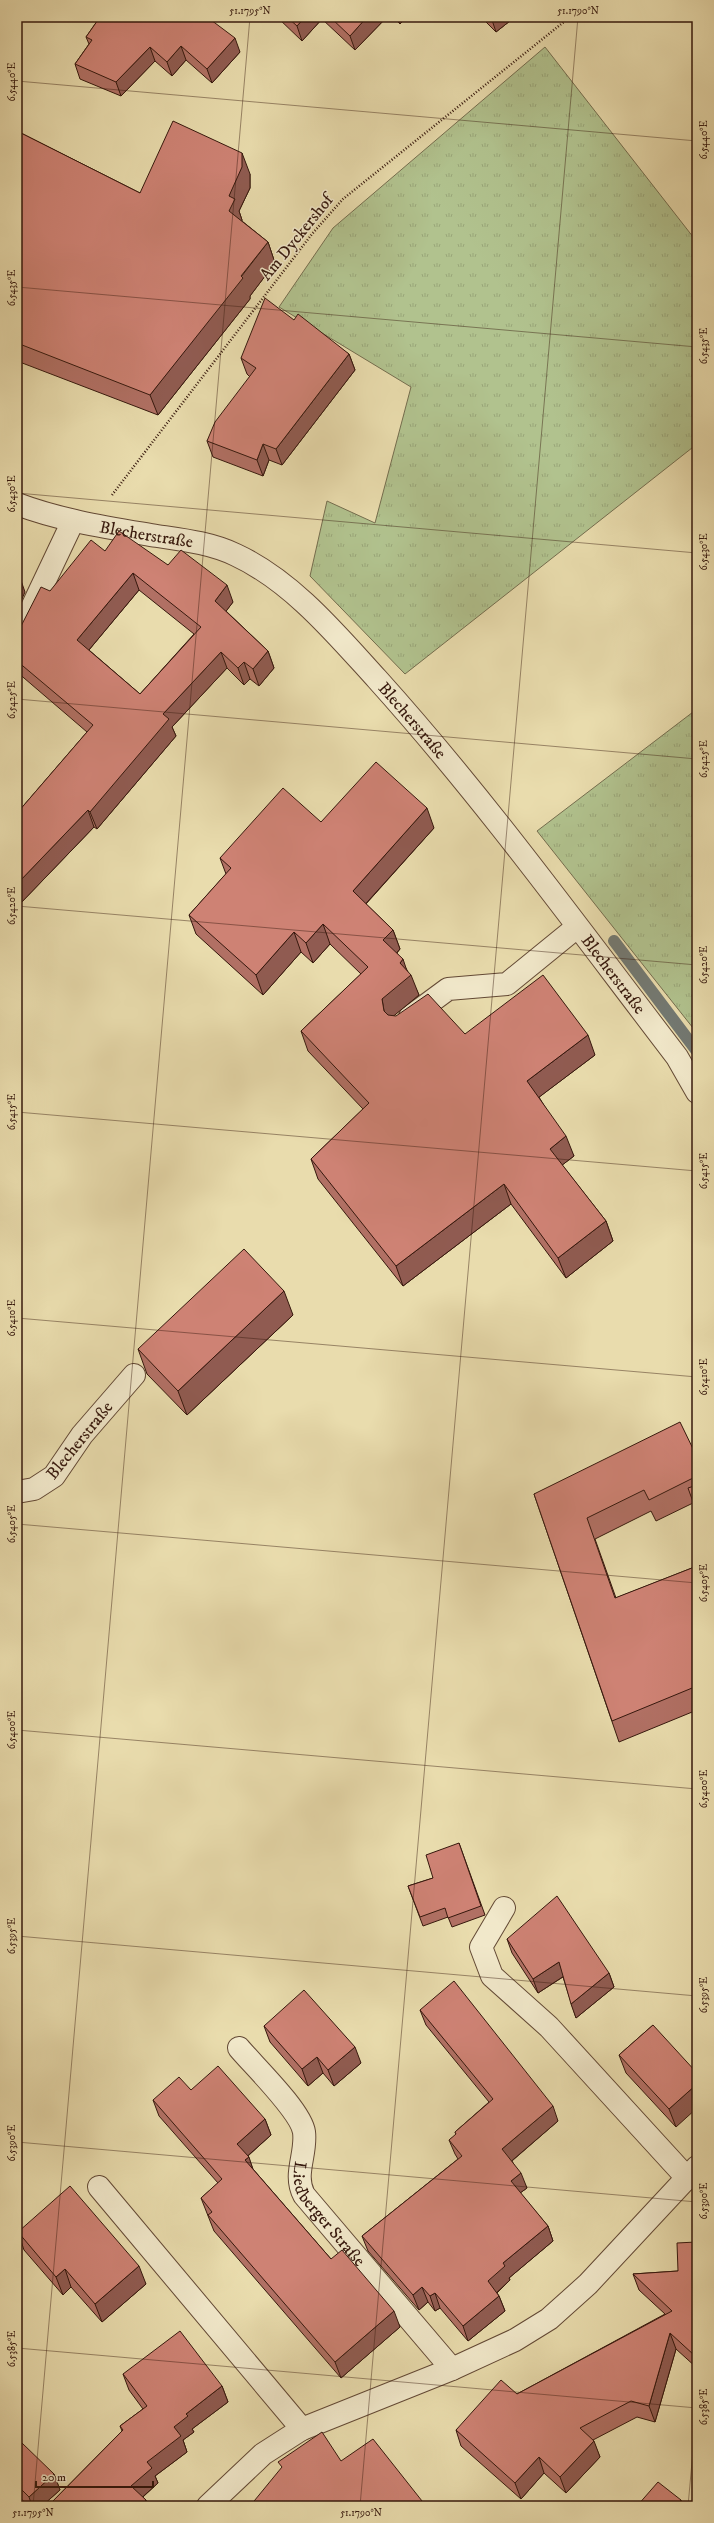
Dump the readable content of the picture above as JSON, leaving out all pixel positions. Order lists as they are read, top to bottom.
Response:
{
  "streets": {
    "street": ["Blecherstraße", "Liedberger Straße"],
    "path": ["Am Dyckershof"]
  },
  "crossings": [
    ["Am Dyckershof", "Blecherstraße"]
  ],
  "scale_bar": "20 m",
  "coordinates": [
    "51.1795°N",
    "51.1790°N",
    "6.5440°E",
    "6.5435°E",
    "6.5430°E",
    "6.5425°E",
    "6.5420°E",
    "6.5415°E",
    "6.5410°E",
    "6.5405°E",
    "6.5400°E",
    "6.5395°E",
    "6.5390°E",
    "6.5385°E"
  ]
}
